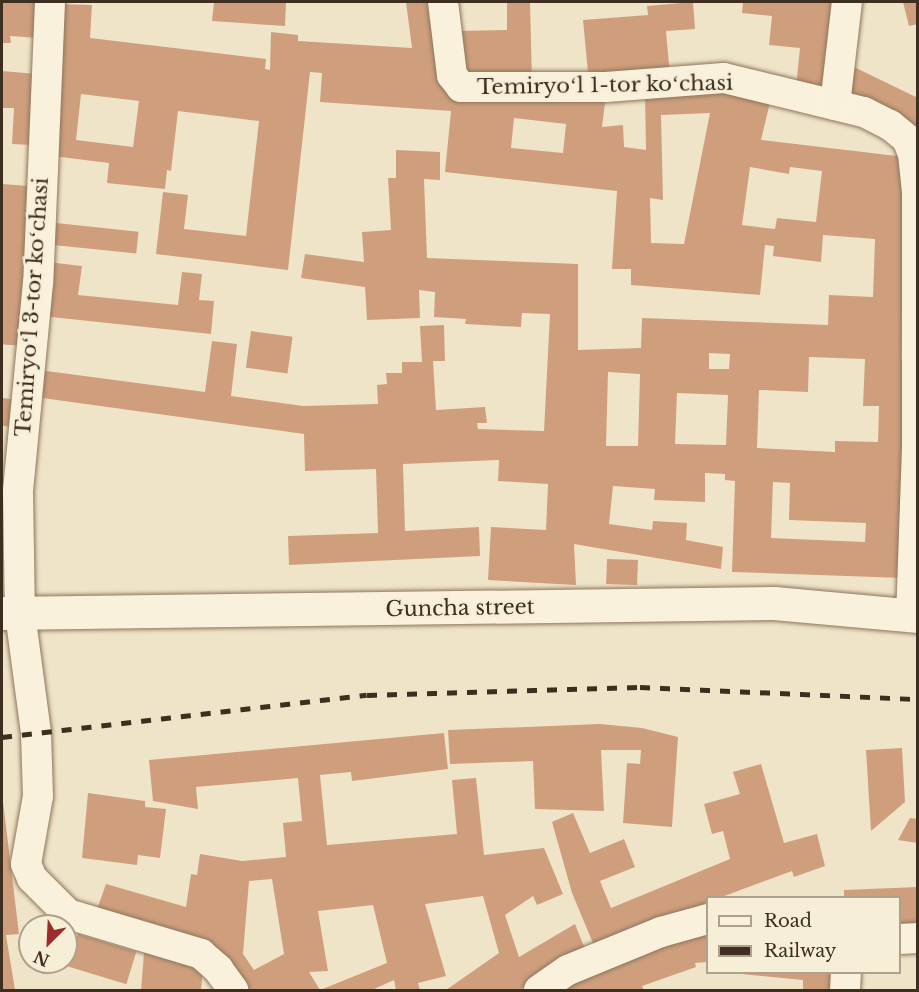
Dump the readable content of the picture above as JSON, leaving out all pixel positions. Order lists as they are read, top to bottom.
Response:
{
  "streets": {
    "street": ["Temiryoʻl 1-tor koʻchasi", "Temiryoʻl 3-tor koʻchasi", "Guncha street"]
  },
  "crossings": [
    ["Temiryoʻl 1-tor koʻchasi", "Guncha street"],
    ["Temiryoʻl 3-tor koʻchasi", "Guncha street"]
  ],
  "legend": ["Road", "Railway"],
  "north": "bottom left"
}
